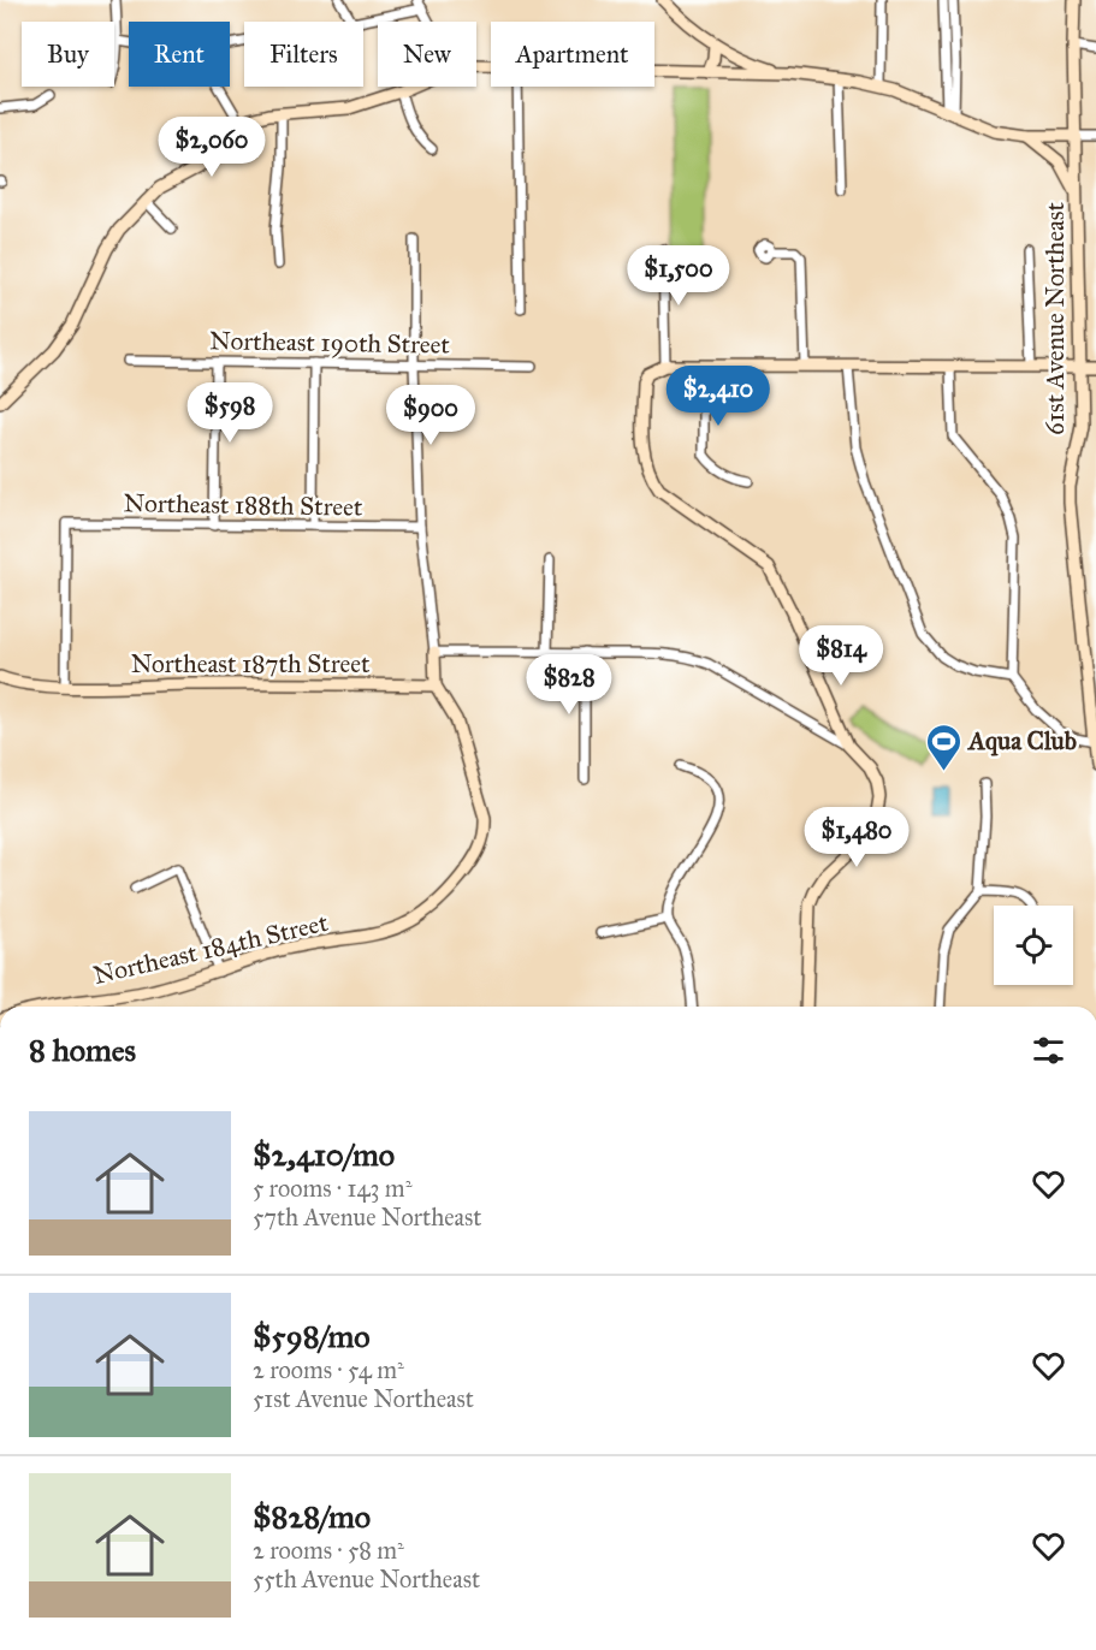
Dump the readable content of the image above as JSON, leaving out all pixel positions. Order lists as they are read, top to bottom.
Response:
{
  "streets": {
    "street": [
      "61st Avenue Northeast",
      "Northeast 190th Street",
      "Northeast 188th Street",
      "Northeast 187th Street",
      "Northeast 184th Street"
    ]
  },
  "crossings": [
    ["Northeast 188th Street", "Northeast 187th Street"],
    ["Northeast 187th Street", "Northeast 184th Street"]
  ],
  "places": {
    "sports": ["Aqua Club"]
  },
  "page": {
    "chip": [
      "Buy",
      "Rent",
      "Filters",
      "New",
      "Apartment"
    ],
    "price": [
      "$2,060",
      "$1,500",
      "$2,410",
      "$598",
      "$900",
      "$814",
      "$828",
      "$1,480"
    ],
    "heading": "8 homes",
    "list": [
      {
        "name": "$2,410/mo",
        "note": "5 rooms · 143 m² · 57th Avenue Northeast"
      },
      {
        "name": "$598/mo",
        "note": "2 rooms · 54 m² · 51st Avenue Northeast"
      },
      {
        "name": "$828/mo",
        "note": "2 rooms · 58 m² · 55th Avenue Northeast"
      }
    ]
  }
}
